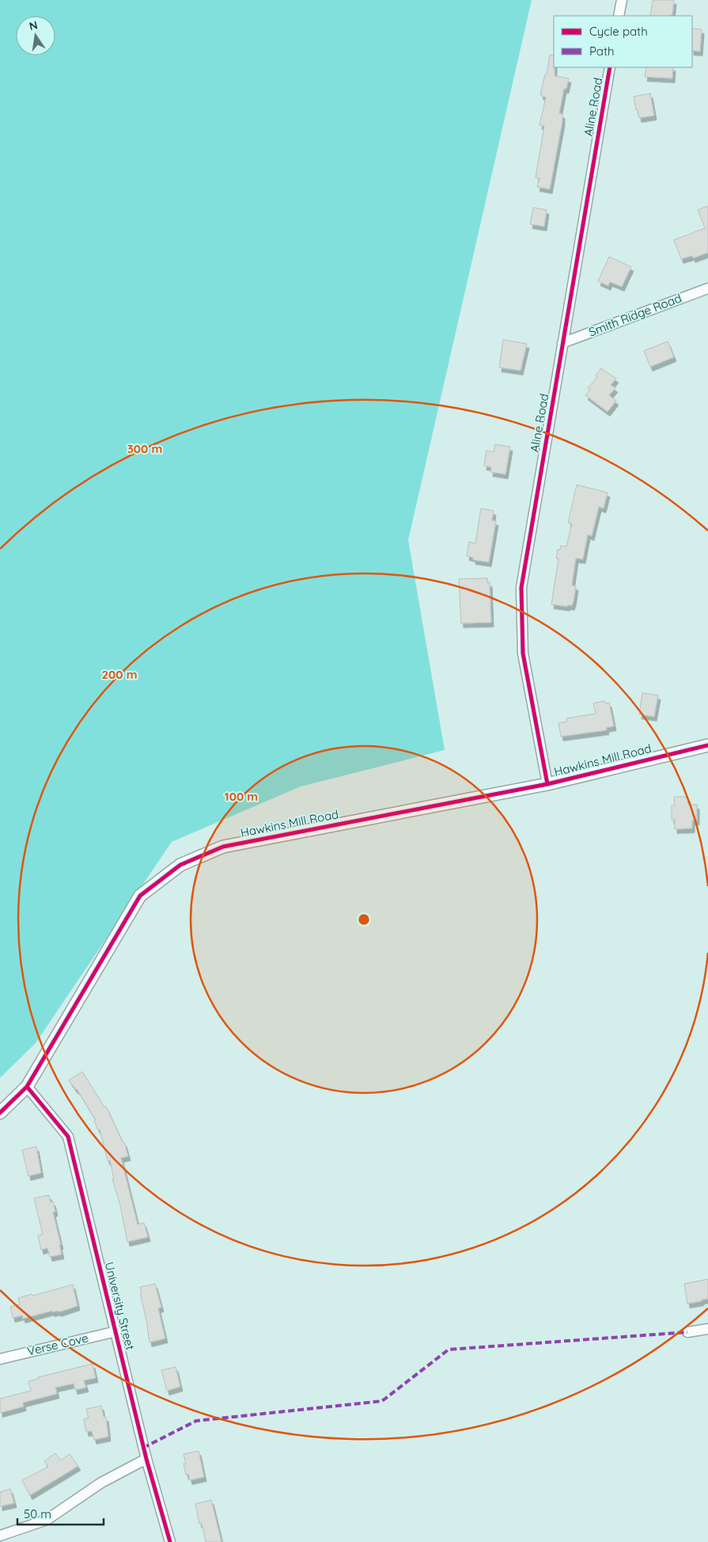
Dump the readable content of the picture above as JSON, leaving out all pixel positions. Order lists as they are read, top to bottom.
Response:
{
  "streets": {
    "street": [
      "Aline Road",
      "Smith Ridge Road",
      "Hawkins Mill Road",
      "University Street",
      "Verse Cove"
    ]
  },
  "crossings": [
    ["Aline Road", "Smith Ridge Road"],
    ["Aline Road", "Hawkins Mill Road"],
    ["Hawkins Mill Road", "University Street"],
    ["University Street", "Verse Cove"]
  ],
  "legend": ["Cycle path", "Path"],
  "scale_bar": "50 m",
  "north": "top",
  "rings": ["300 m", "200 m", "100 m"]
}
